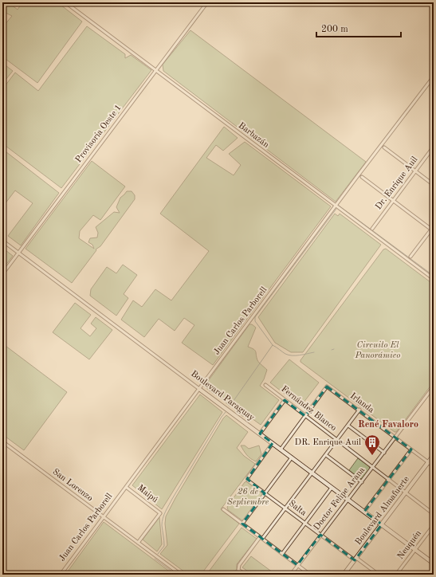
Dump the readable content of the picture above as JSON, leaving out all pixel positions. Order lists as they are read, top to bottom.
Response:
{
  "streets": {
    "street": [
      "Provisoria Oeste 1",
      "Barbazán",
      "Dr. Enrique Auil",
      "Juan Carlos Parborell",
      "Boulevard Paraguay",
      "Irlanda",
      "Fernández Blanco",
      "San Lorenzo",
      "Maipú",
      "Doctor Felipe Arana",
      "Salta",
      "Boulevard Almafuerte",
      "Neuquén"
    ]
  },
  "crossings": [
    ["Provisoria Oeste 1", "Barbazán"],
    ["Provisoria Oeste 1", "Boulevard Paraguay"],
    ["Barbazán", "Juan Carlos Parborell"],
    ["Juan Carlos Parborell", "Boulevard Paraguay"],
    ["Juan Carlos Parborell", "San Lorenzo"],
    ["Juan Carlos Parborell", "Maipú"],
    ["Boulevard Paraguay", "Doctor Felipe Arana"],
    ["Boulevard Paraguay", "Salta"],
    ["Boulevard Paraguay", "Boulevard Almafuerte"],
    ["Boulevard Paraguay", "Neuquén"],
    ["Irlanda", "Fernández Blanco"],
    ["Irlanda", "Doctor Felipe Arana"],
    ["Irlanda", "Boulevard Almafuerte"],
    ["Fernández Blanco", "Doctor Felipe Arana"],
    ["Fernández Blanco", "Boulevard Almafuerte"],
    ["San Lorenzo", "Maipú"],
    ["Doctor Felipe Arana", "Salta"],
    ["Salta", "Boulevard Almafuerte"]
  ],
  "districts": ["René Favaloro"],
  "parks": ["Circuito El Panorámico", "26 de Septiembre"],
  "places": {
    "building": ["DR. Enrique Auil"]
  },
  "scale_bar": "200 m"
}
